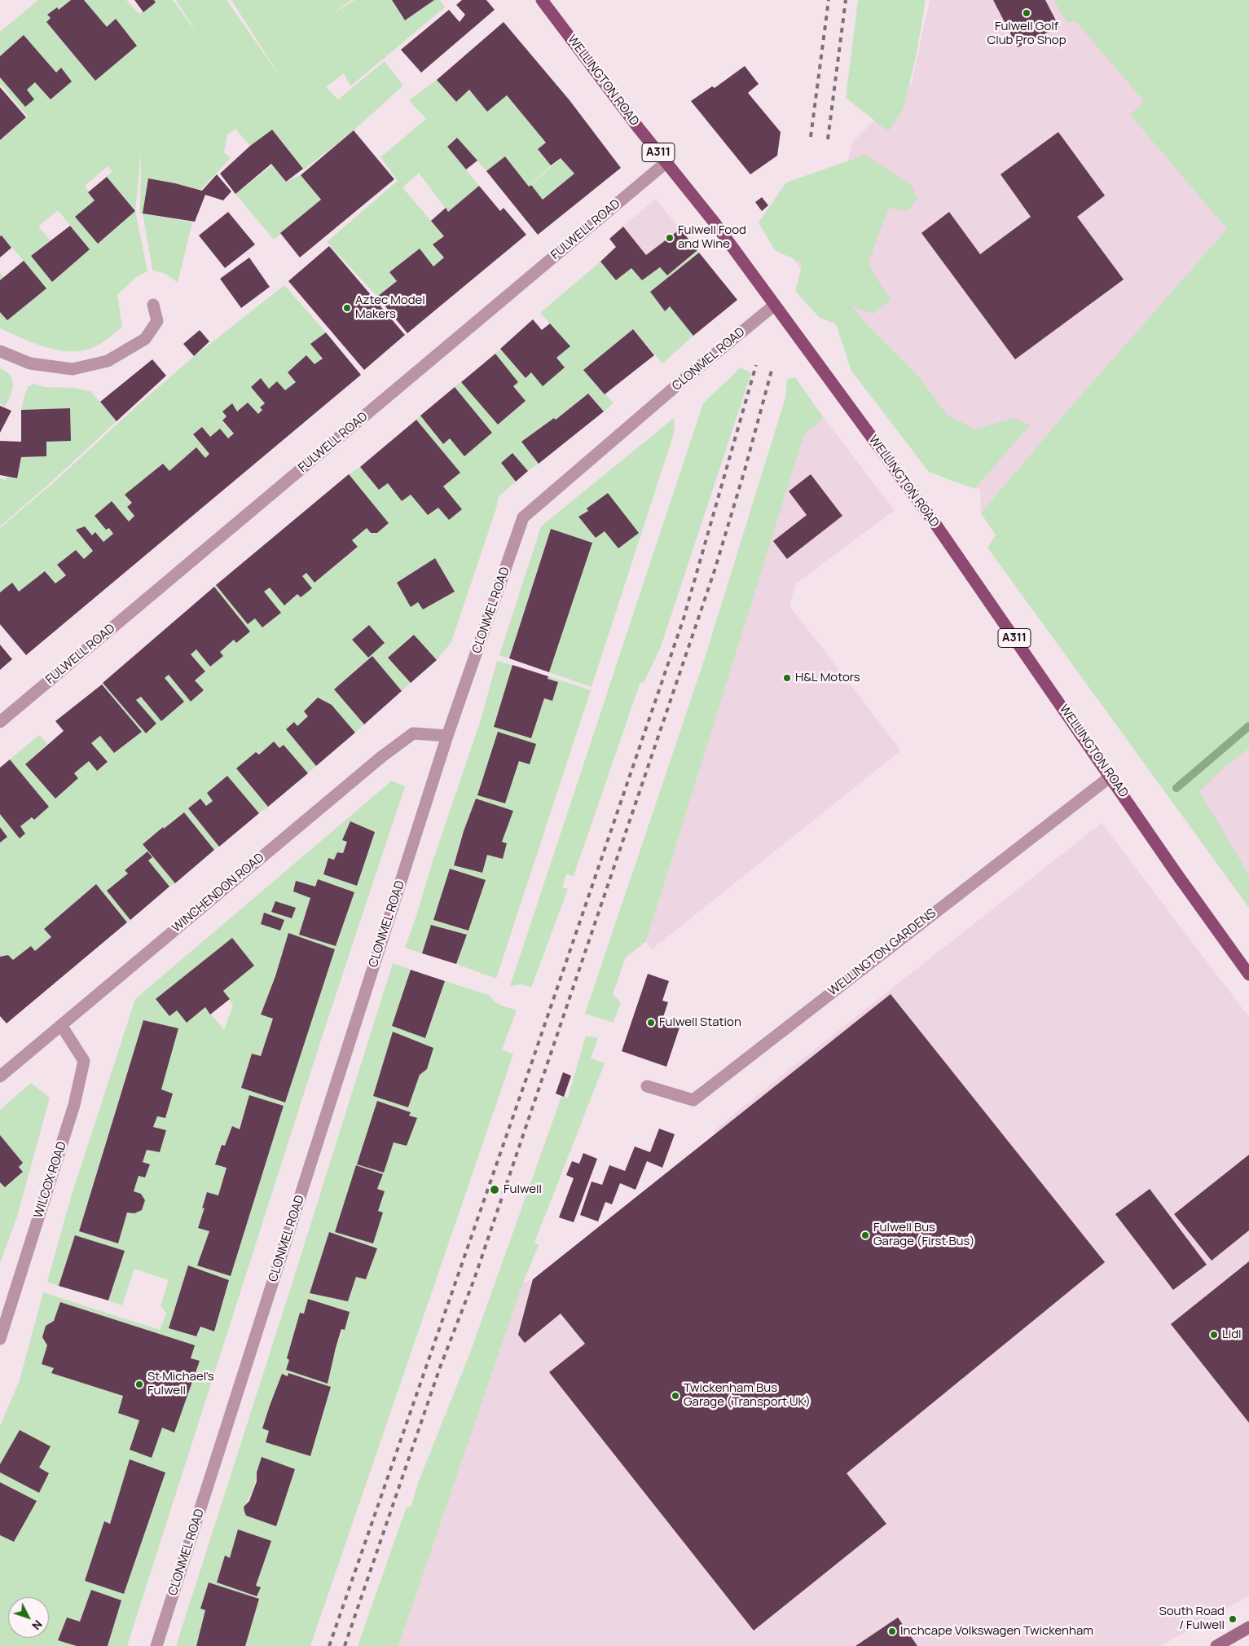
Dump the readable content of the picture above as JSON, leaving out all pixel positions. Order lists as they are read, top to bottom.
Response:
{
  "streets": {
    "main road": ["WELLINGTON ROAD", "A311"],
    "street": [
      "FULWELL ROAD",
      "CLONMEL ROAD",
      "WINCHENDON ROAD",
      "WELLINGTON GARDENS",
      "WILCOX ROAD"
    ]
  },
  "crossings": [
    ["WELLINGTON ROAD", "FULWELL ROAD"],
    ["WELLINGTON ROAD", "CLONMEL ROAD"],
    ["WELLINGTON ROAD", "WELLINGTON GARDENS"],
    ["CLONMEL ROAD", "WINCHENDON ROAD"],
    ["WINCHENDON ROAD", "WILCOX ROAD"]
  ],
  "places": [
    "Fulwell Golf Club Pro Shop",
    "Fulwell Food and Wine",
    "Aztec Model Makers",
    "H&L Motors",
    "Fulwell Station",
    "Fulwell",
    "Fulwell Bus Garage (First Bus)",
    "Lidl",
    "St Michael's Fulwell",
    "Twickenham Bus Garage (Transport UK)",
    "South Road / Fulwell",
    "Inchcape Volkswagen Twickenham"
  ],
  "north": "bottom right"
}
